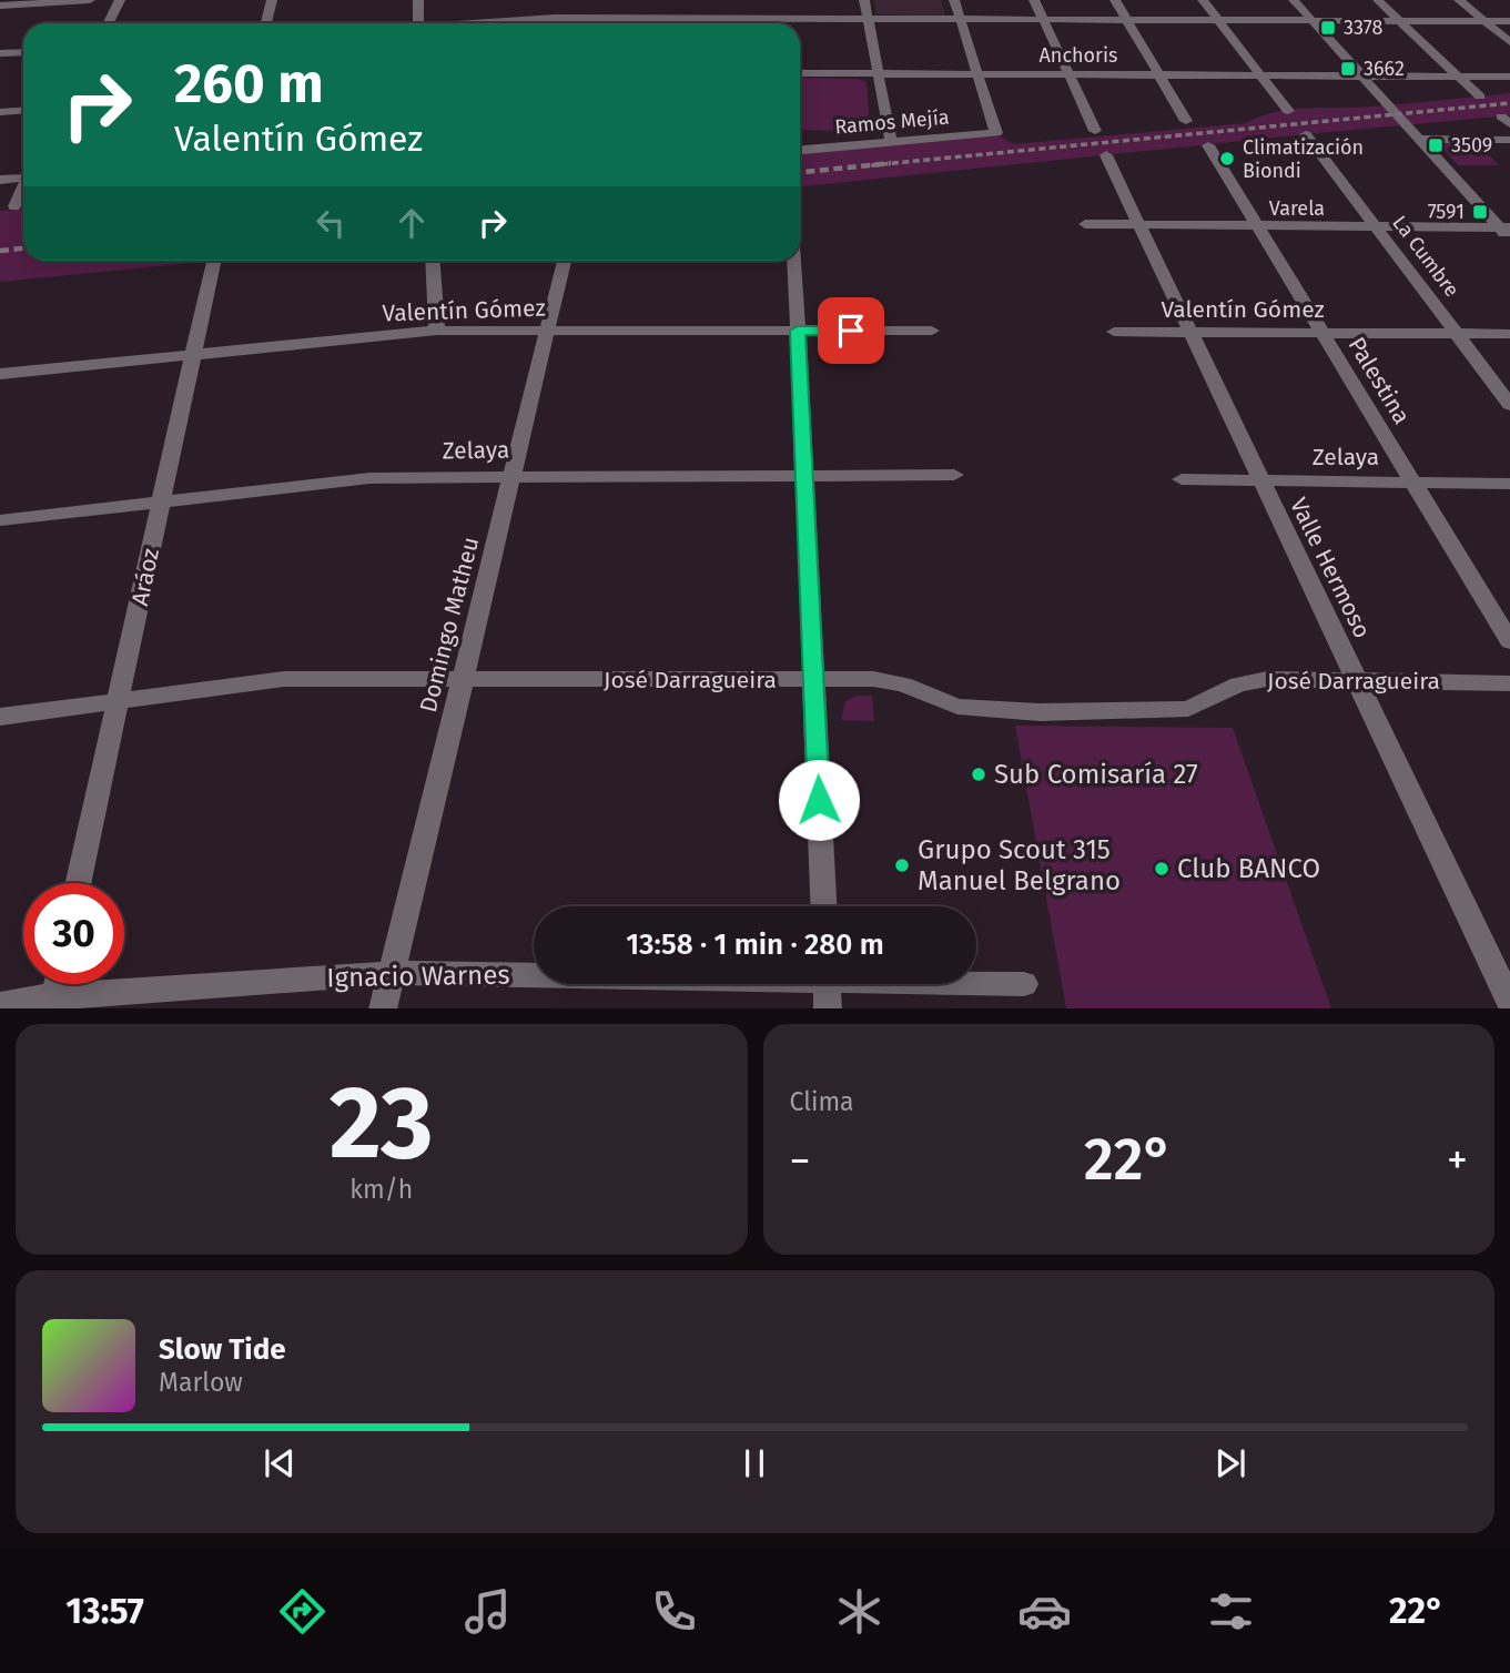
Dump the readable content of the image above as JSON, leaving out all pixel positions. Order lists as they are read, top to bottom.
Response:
{
  "streets": {
    "street": [
      "Anchoris",
      "Ramos Mejía",
      "Varela",
      "La Cumbre",
      "Valentín Gómez",
      "Palestina",
      "Zelaya",
      "Valle Hermoso",
      "Aráoz",
      "Domingo Matheu",
      "José Darragueira",
      "Ignacio Warnes"
    ]
  },
  "crossings": [
    ["Anchoris", "Ramos Mejía"],
    ["Varela", "La Cumbre"],
    ["Varela", "Palestina"],
    ["Varela", "Valle Hermoso"],
    ["La Cumbre", "Valentín Gómez"],
    ["Valentín Gómez", "Palestina"],
    ["Valentín Gómez", "Valle Hermoso"],
    ["Valentín Gómez", "Aráoz"],
    ["Valentín Gómez", "Domingo Matheu"],
    ["Palestina", "Zelaya"],
    ["Zelaya", "Valle Hermoso"],
    ["Zelaya", "Aráoz"],
    ["Zelaya", "Domingo Matheu"],
    ["Valle Hermoso", "José Darragueira"],
    ["Aráoz", "José Darragueira"],
    ["Domingo Matheu", "José Darragueira"],
    ["Domingo Matheu", "Ignacio Warnes"]
  ],
  "places": {
    "transit": [
      "3378",
      "3662",
      "3509",
      "7591"
    ],
    "other": [
      "Climatización Biondi",
      "Sub Comisaría 27",
      "Grupo Scout 315 Manuel Belgrano",
      "Club BANCO"
    ]
  },
  "page": {
    "turn": ["260 m", "Valentín Gómez"],
    "limit": "30",
    "trip": "13:58 · 1 min · 280 m",
    "tile": [
      ["23", "km/h"],
      "Clima"
    ],
    "heat": ["−", "22°", "+"],
    "song": ["Slow Tide", "Marlow"],
    "tabs": ["13:57", "22°"]
  }
}
